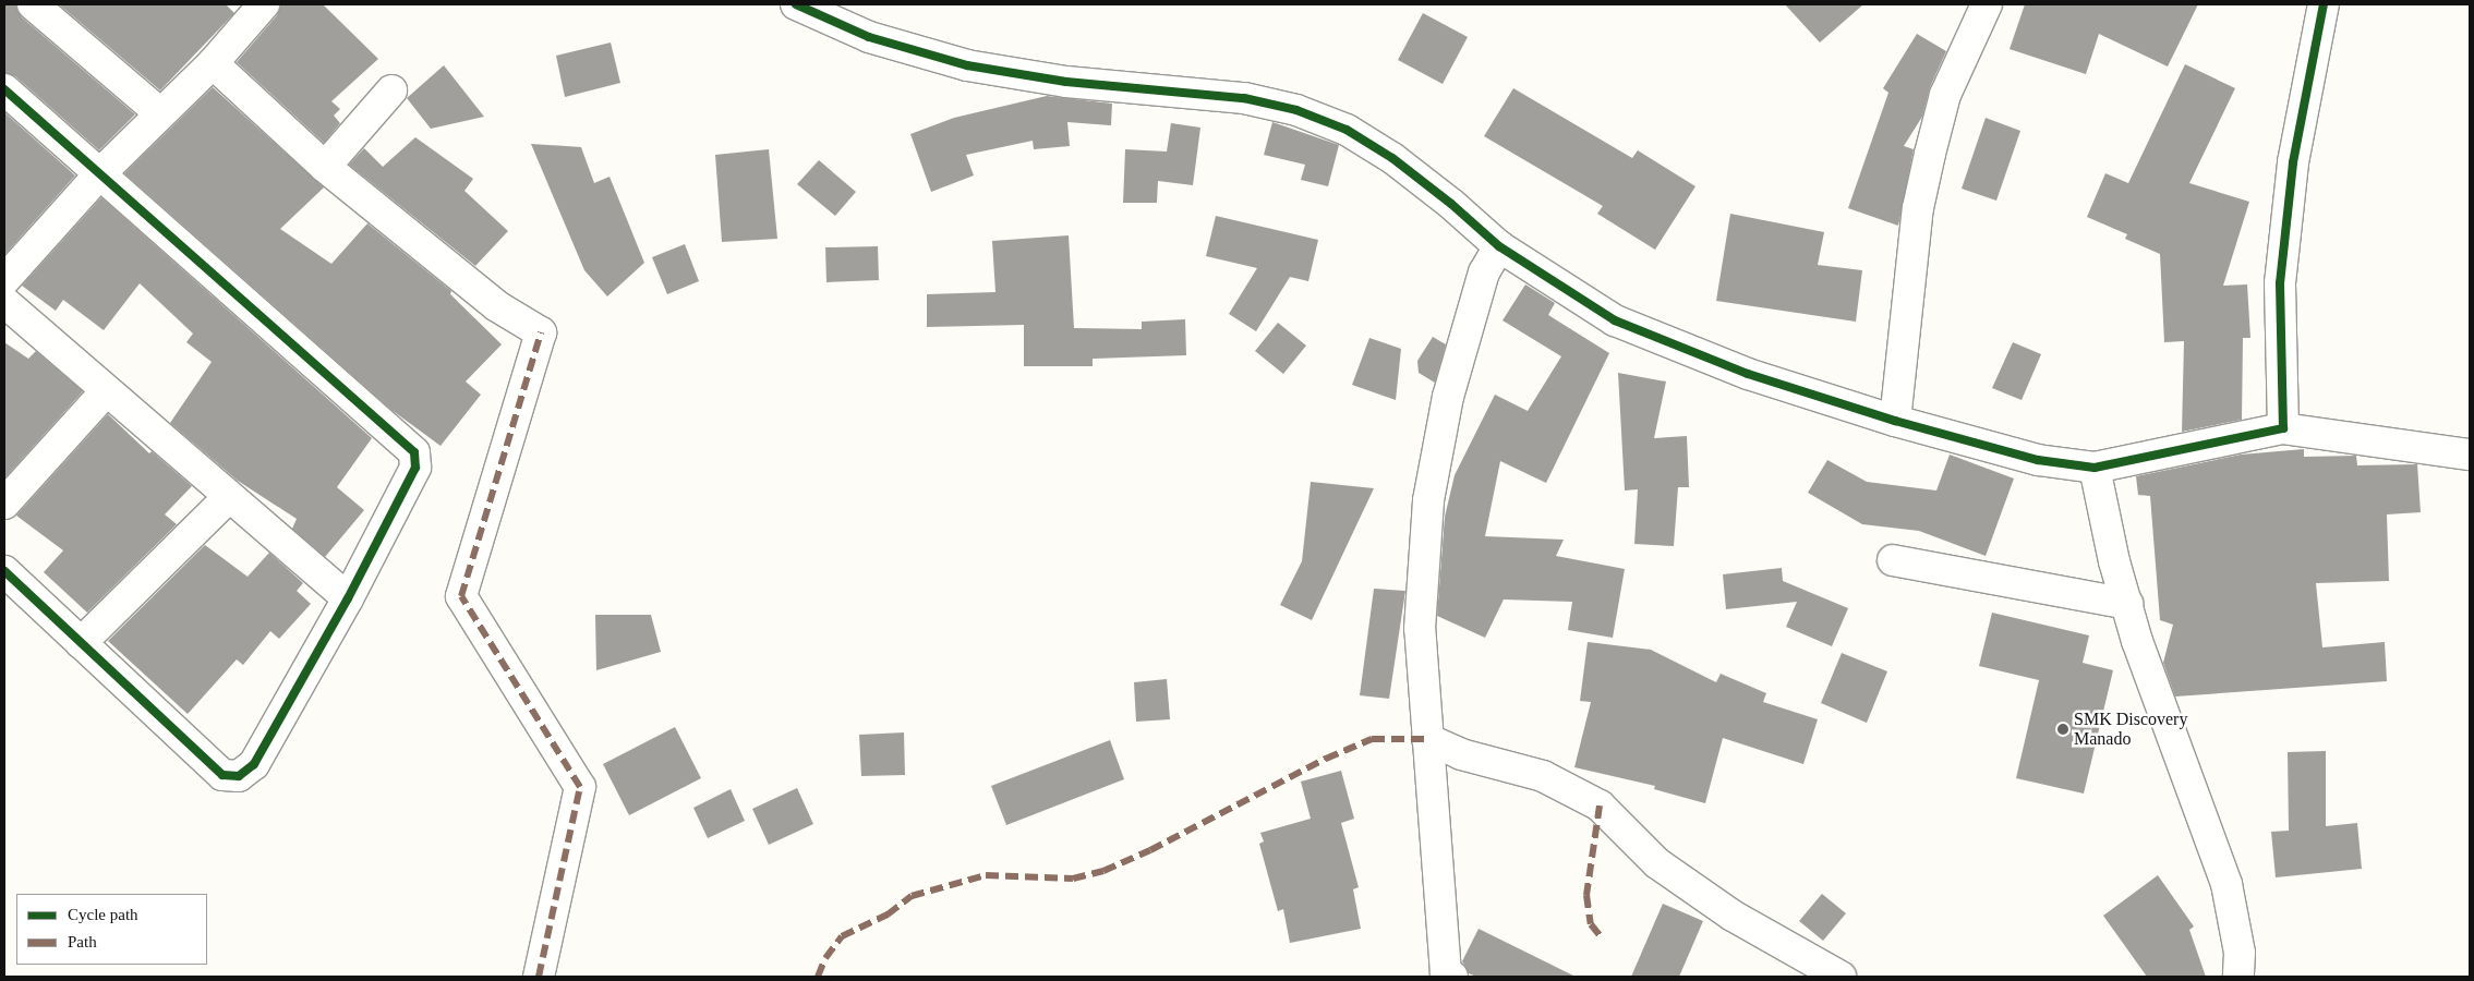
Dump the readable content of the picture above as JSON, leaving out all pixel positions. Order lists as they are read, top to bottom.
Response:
{
  "places": ["SMK Discovery Manado"],
  "legend": ["Cycle path", "Path"]
}
